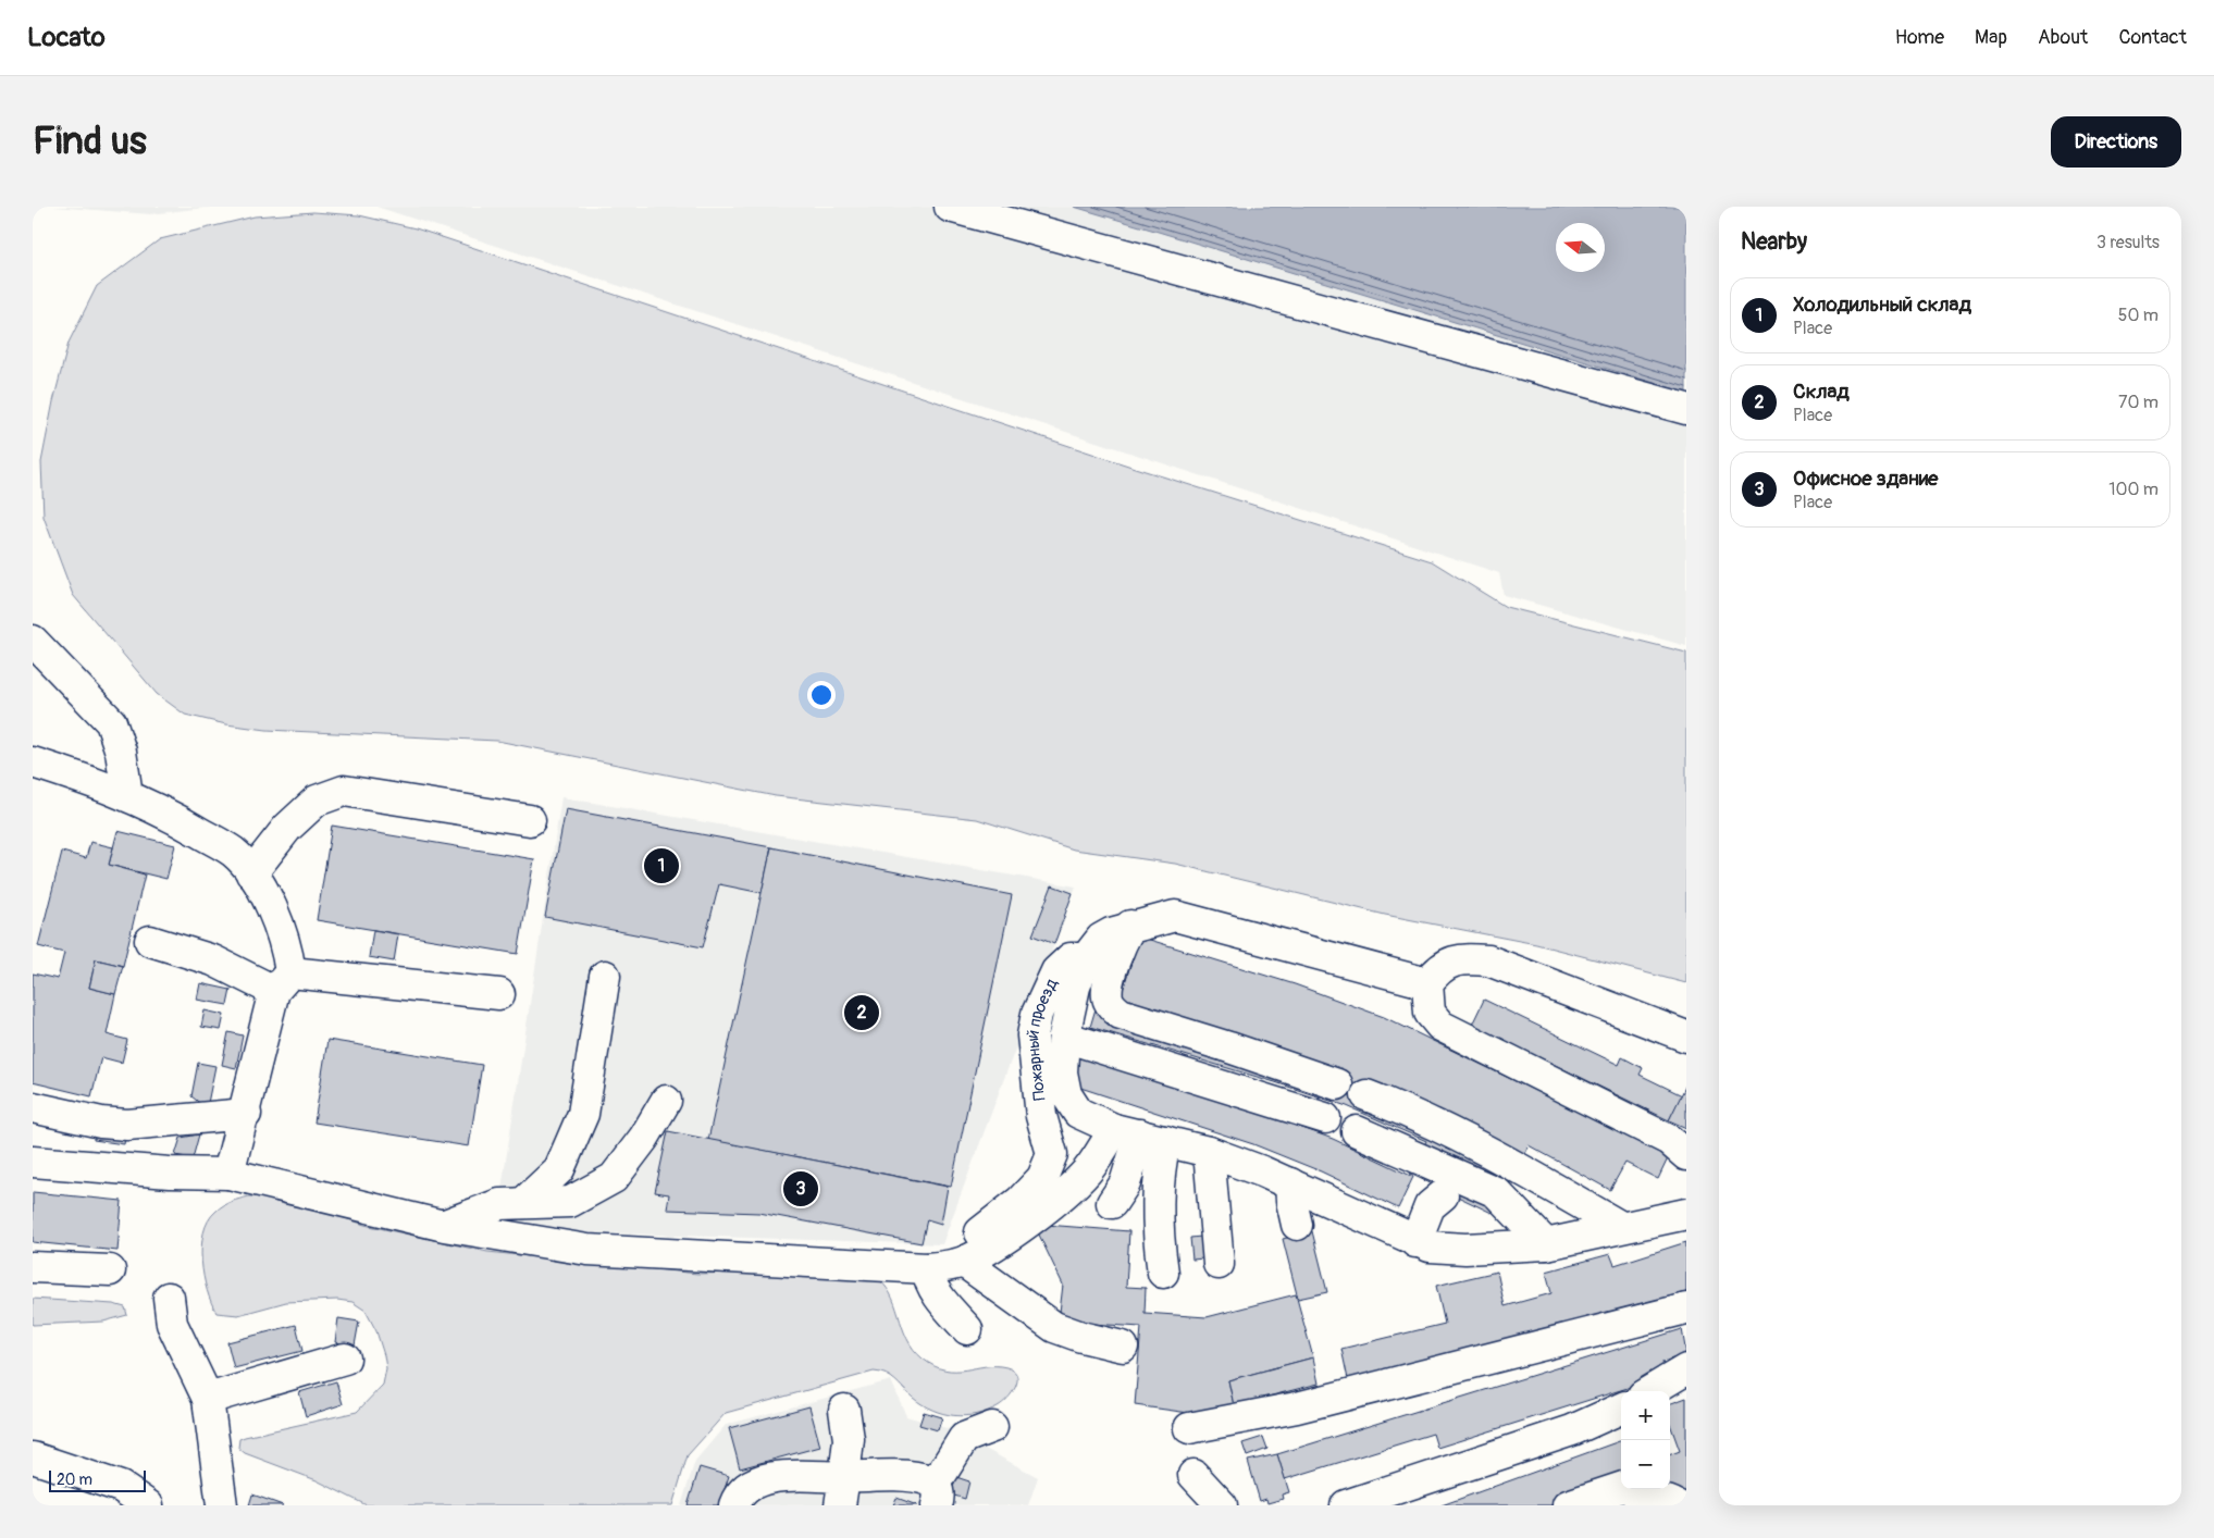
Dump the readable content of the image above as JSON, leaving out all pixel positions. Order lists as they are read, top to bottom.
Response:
{
  "streets": {
    "lane": ["Пожарный проезд"]
  },
  "scale_bar": "20 m",
  "north": "left",
  "page": {
    "header": "Locato",
    "nav": [
      "Home",
      "Map",
      "About",
      "Contact"
    ],
    "buttons": "Directions",
    "title": "Find us",
    "heading": ["Nearby", "3 results"],
    "list": [
      {
        "mark": "1",
        "name": "Холодильный склад",
        "note": "Place",
        "value": "50 m"
      },
      {
        "mark": "2",
        "name": "Склад",
        "note": "Place",
        "value": "70 m"
      },
      {
        "mark": "3",
        "name": "Офисное здание",
        "note": "Place",
        "value": "100 m"
      }
    ],
    "pins": ["1", "2", "3"],
    "map_buttons": ["+", "−"],
    "scale": "20 m"
  }
}
